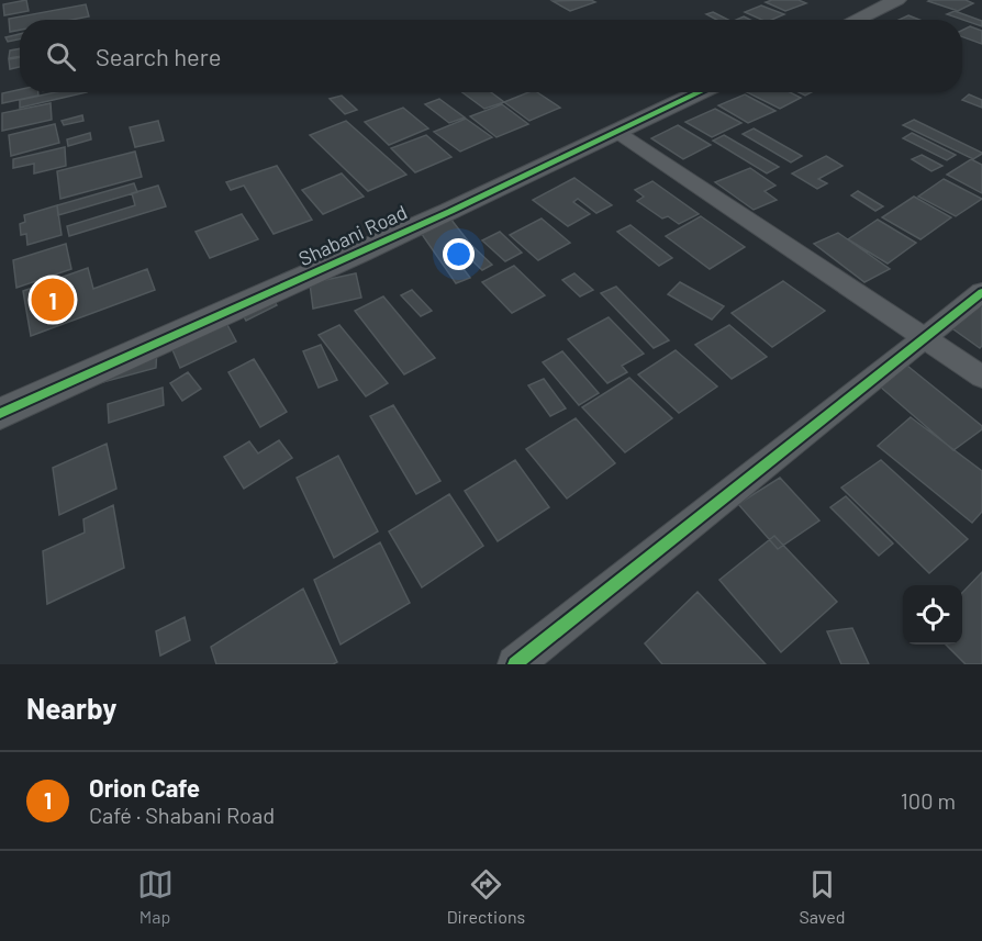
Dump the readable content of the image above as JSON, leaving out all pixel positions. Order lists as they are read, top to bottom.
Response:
{
  "streets": {
    "street": ["Shabani Road"]
  },
  "page": {
    "search": "Search here",
    "pins": "1",
    "heading": "Nearby",
    "list": [
      {
        "mark": "1",
        "name": "Orion Cafe",
        "note": "Café · Shabani Road",
        "value": "100 m"
      }
    ],
    "nav": ["Map", "Directions", "Saved"]
  }
}
